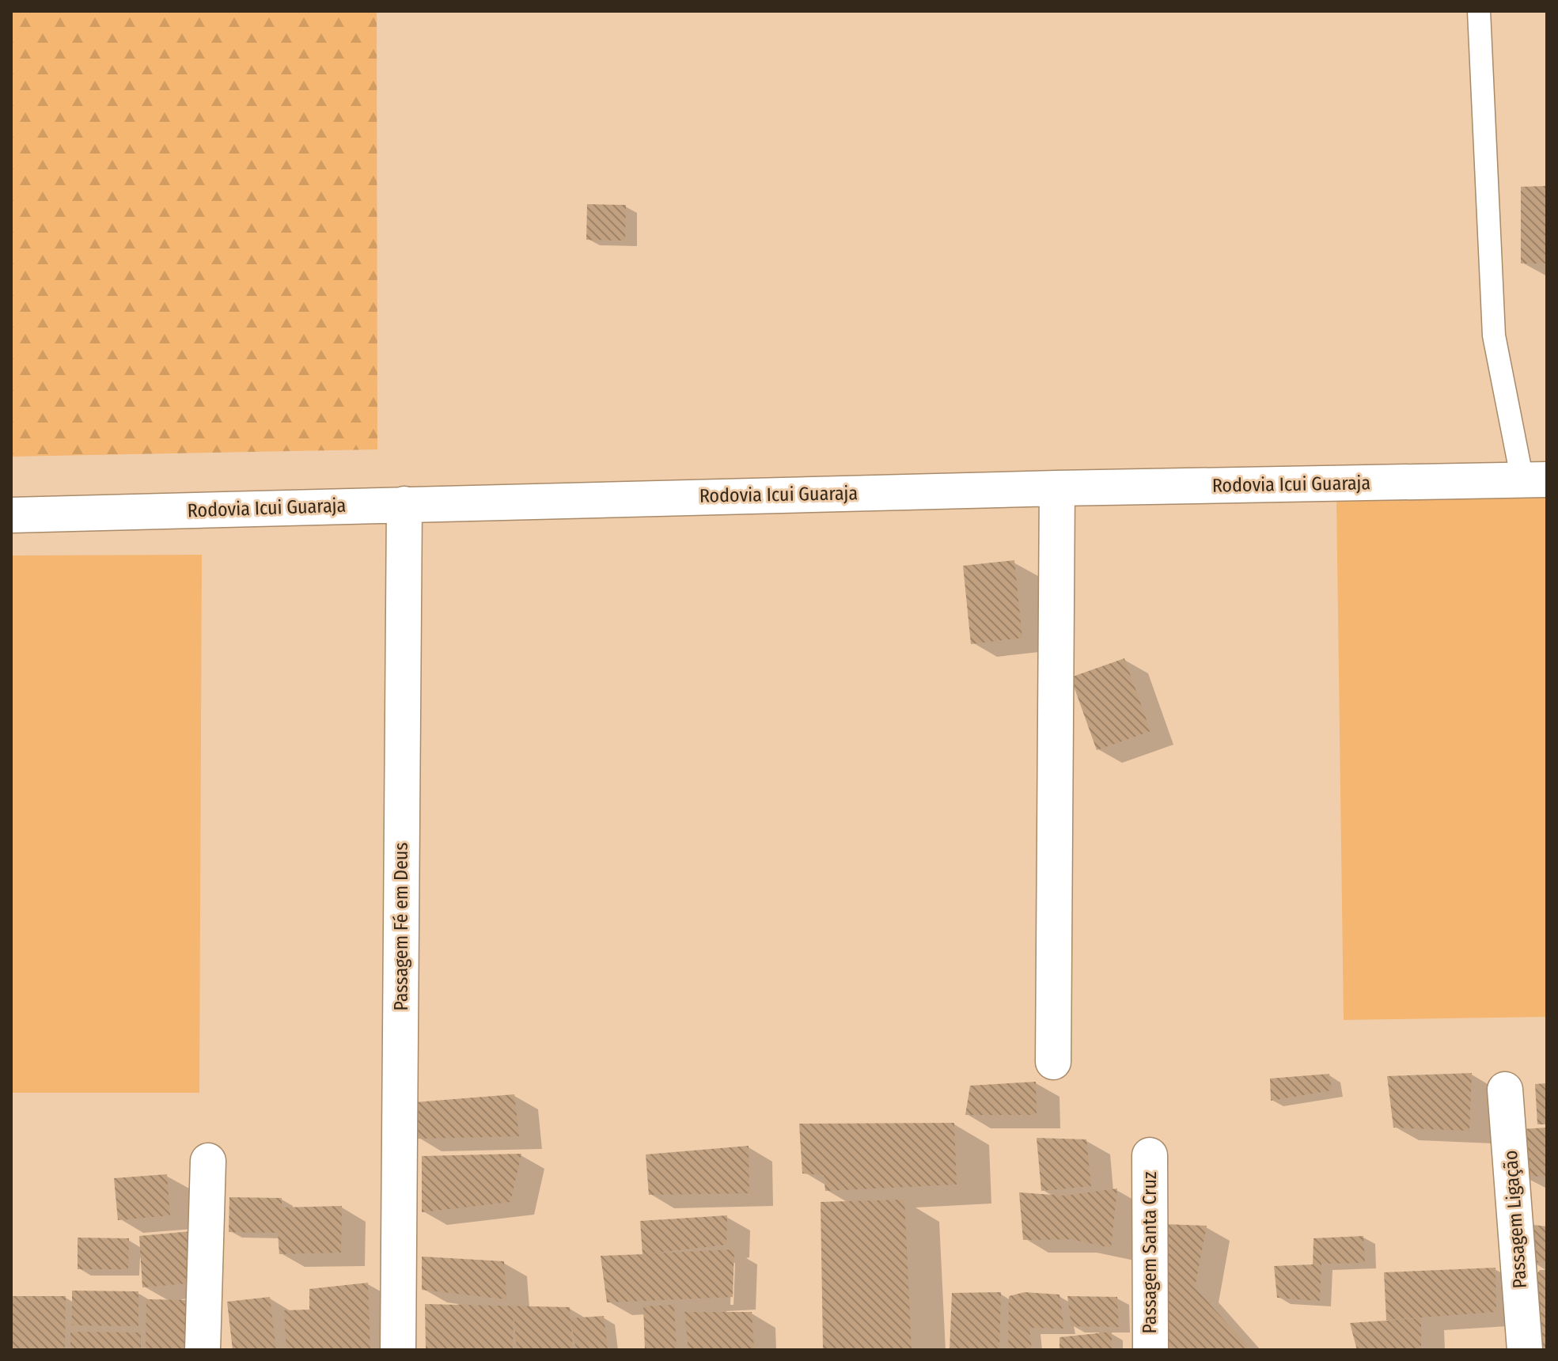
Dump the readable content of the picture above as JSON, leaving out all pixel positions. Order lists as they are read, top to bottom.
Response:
{
  "streets": {
    "street": [
      "Rodovia Icui Guaraja",
      "Passagem Fé em Deus",
      "Passagem Ligação",
      "Passagem Santa Cruz"
    ]
  },
  "crossings": [
    ["Rodovia Icui Guaraja", "Passagem Fé em Deus"]
  ]
}
